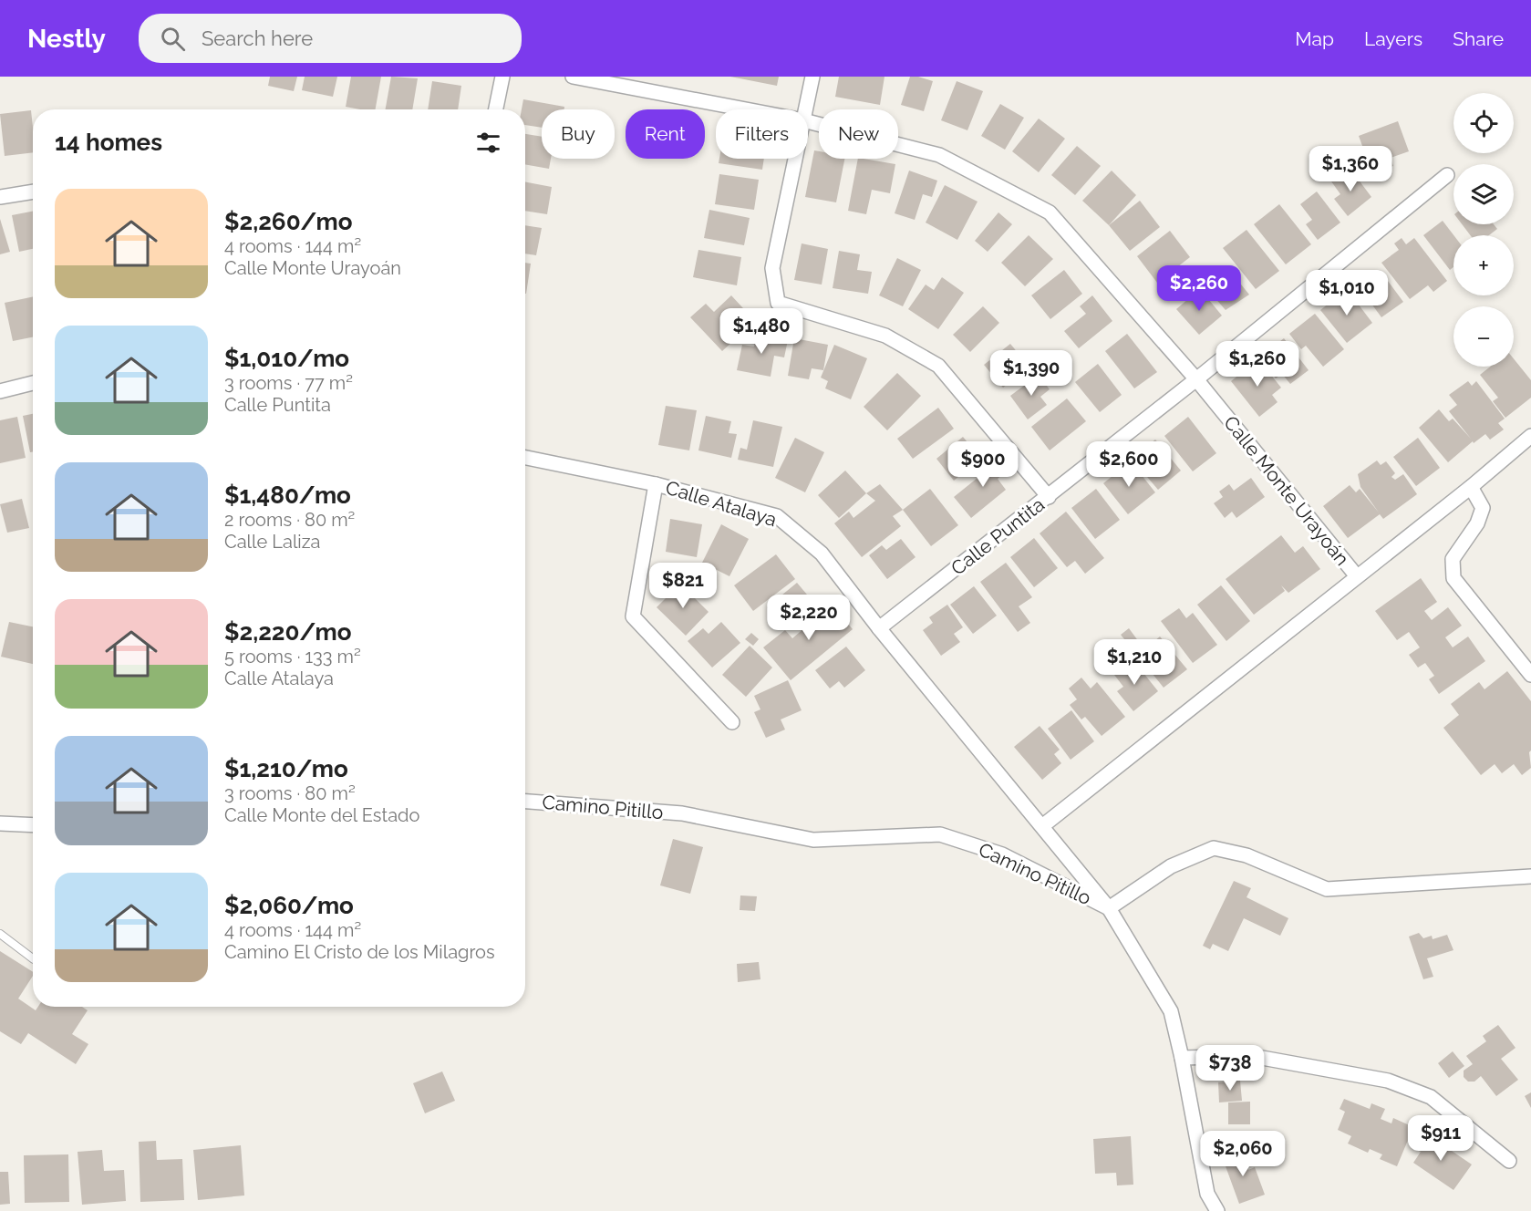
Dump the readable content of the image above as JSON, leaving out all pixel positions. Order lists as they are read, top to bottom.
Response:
{
  "streets": {
    "street": [
      "Calle Monte Urayoán",
      "Calle Atalaya",
      "Calle Puntita",
      "Camino Pitillo"
    ]
  },
  "crossings": [
    ["Calle Monte Urayoán", "Calle Puntita"],
    ["Calle Atalaya", "Calle Puntita"],
    ["Calle Atalaya", "Camino Pitillo"]
  ],
  "page": {
    "header": "Nestly",
    "search": "Search here",
    "nav": ["Map", "Layers", "Share"],
    "map_buttons": ["+", "−"],
    "chip": [
      "Buy",
      "Rent",
      "Filters",
      "New"
    ],
    "heading": "14 homes",
    "price": [
      "$1,360",
      "$2,260",
      "$1,010",
      "$1,480",
      "$1,260",
      "$1,390",
      "$900",
      "$2,600",
      "$821",
      "$2,220",
      "$1,210",
      "$738",
      "$911",
      "$2,060"
    ],
    "list": [
      {
        "name": "$2,260/mo",
        "note": "4 rooms · 144 m² · Calle Monte Urayoán"
      },
      {
        "name": "$1,010/mo",
        "note": "3 rooms · 77 m² · Calle Puntita"
      },
      {
        "name": "$1,480/mo",
        "note": "2 rooms · 80 m² · Calle Laliza"
      },
      {
        "name": "$2,220/mo",
        "note": "5 rooms · 133 m² · Calle Atalaya"
      },
      {
        "name": "$1,210/mo",
        "note": "3 rooms · 80 m² · Calle Monte del Estado"
      },
      {
        "name": "$2,060/mo",
        "note": "4 rooms · 144 m² · Camino El Cristo de los Milagros"
      }
    ]
  }
}
